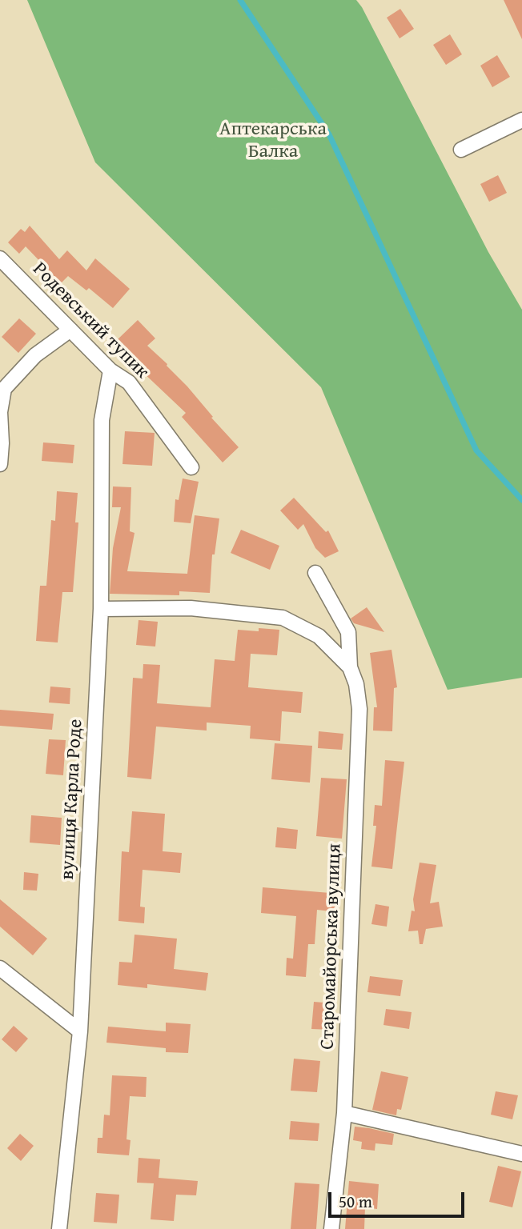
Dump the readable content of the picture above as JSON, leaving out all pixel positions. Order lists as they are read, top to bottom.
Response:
{
  "streets": {
    "street": ["Родевський тупик", "вулиця Карла Роде", "Старомайорська вулиця"]
  },
  "crossings": [
    ["Родевський тупик", "вулиця Карла Роде"],
    ["вулиця Карла Роде", "Старомайорська вулиця"]
  ],
  "parks": ["Аптекарська Балка"],
  "scale_bar": "50 m"
}
